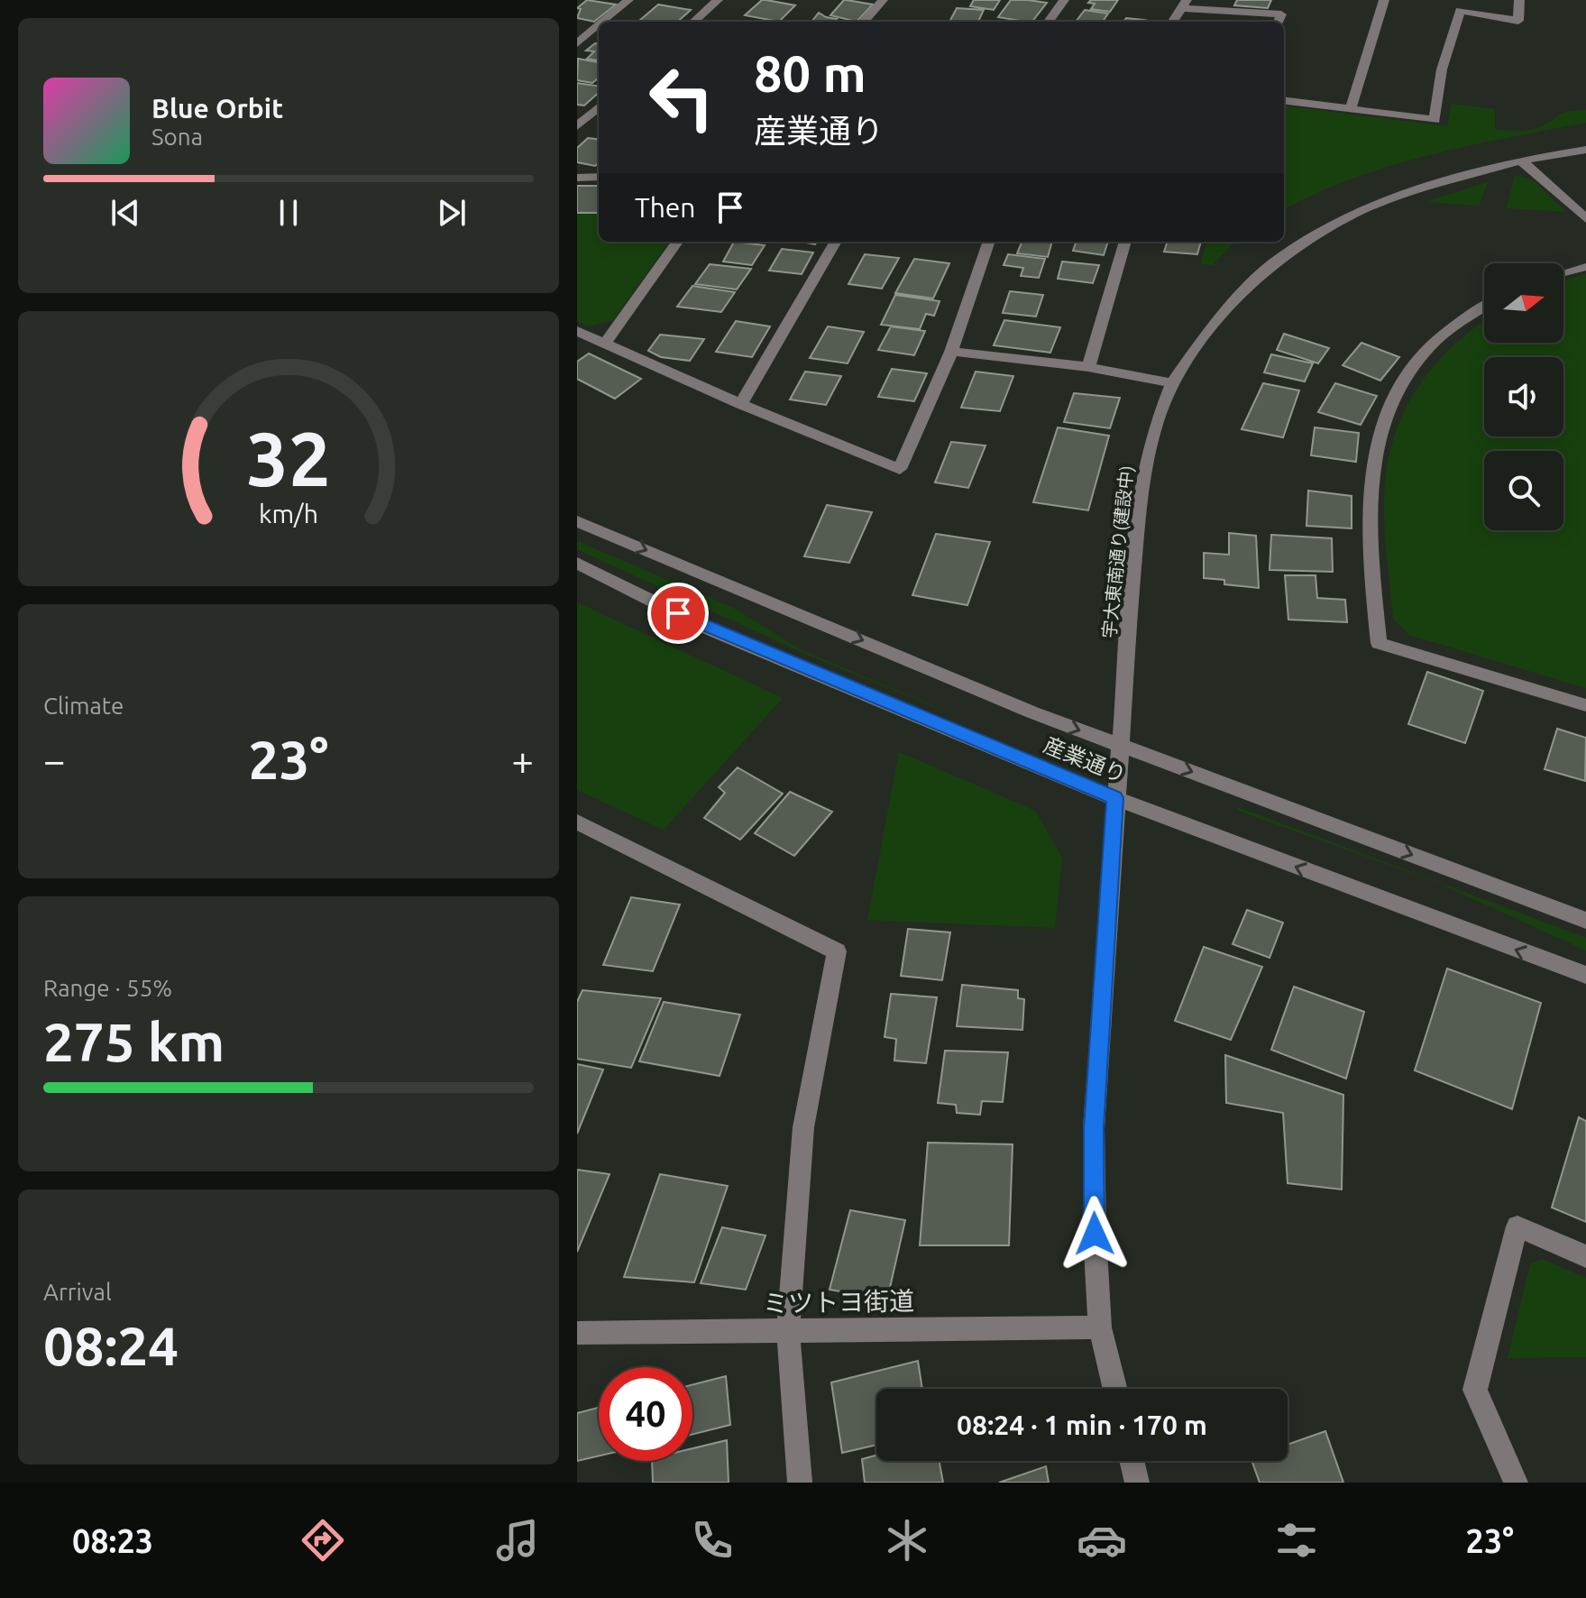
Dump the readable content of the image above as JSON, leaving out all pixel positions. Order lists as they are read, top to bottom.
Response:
{
  "streets": {
    "street": ["宇大東南通り(建設中)", "産業通り", "ミツトヨ街道"]
  },
  "crossings": [
    ["宇大東南通り(建設中)", "産業通り"],
    ["宇大東南通り(建設中)", "ミツトヨ街道"]
  ],
  "north": "right",
  "page": {
    "turn": ["80 m", "産業通り"],
    "song": ["Blue Orbit", "Sona"],
    "then": "Then",
    "tile": [
      "Climate",
      ["Range · 55%", "275 km"],
      ["Arrival", "08:24"]
    ],
    "heat": ["−", "23°", "+"],
    "limit": "40",
    "trip": "08:24 · 1 min · 170 m",
    "tabs": ["08:23", "23°"],
    "gauge": ["32", "km/h"]
  }
}
